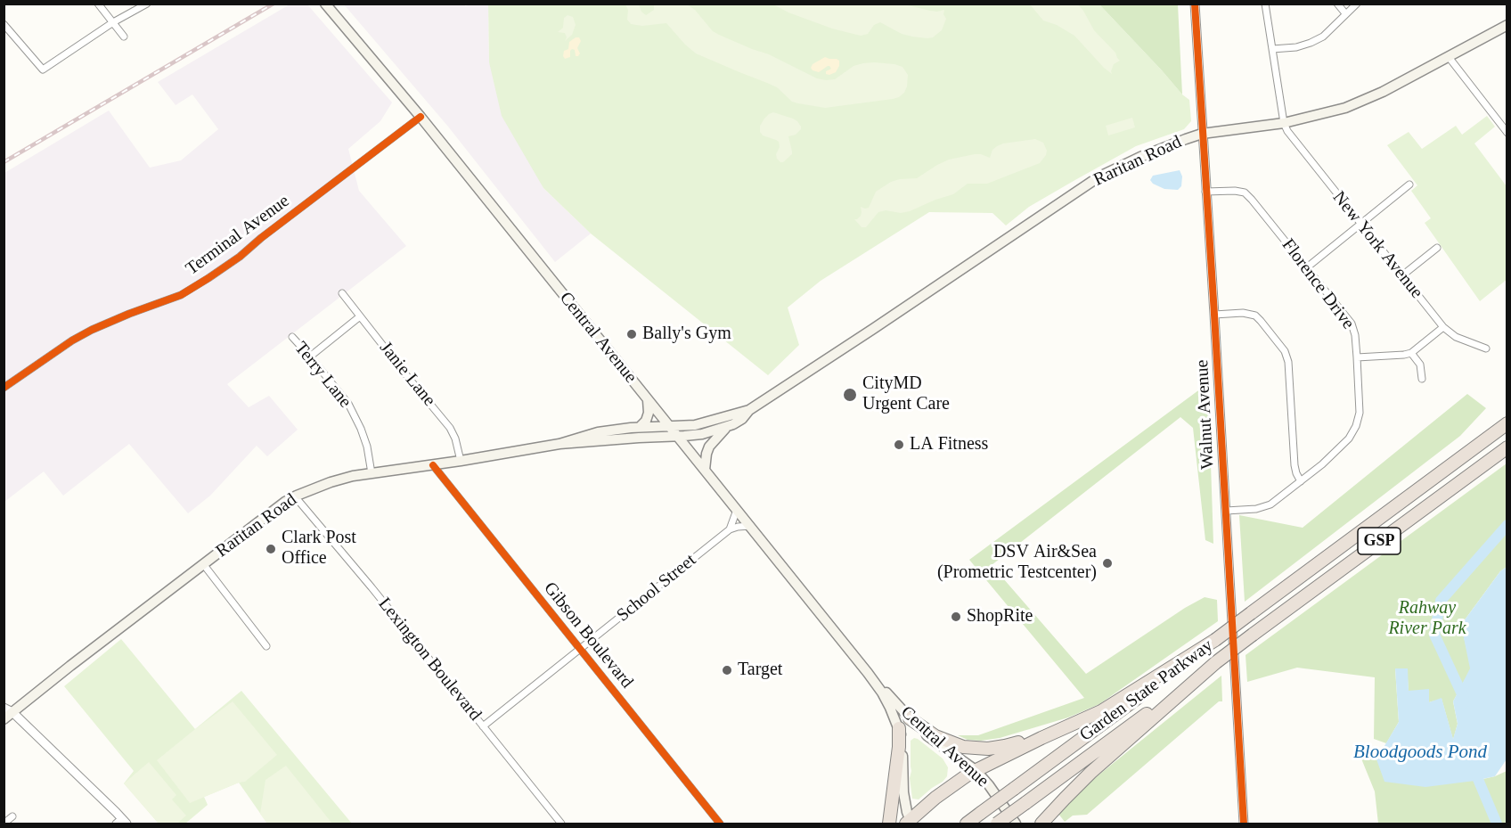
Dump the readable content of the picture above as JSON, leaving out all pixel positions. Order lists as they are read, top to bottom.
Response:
{
  "streets": {
    "highway": ["GSP", "Garden State Parkway"],
    "main road": ["Raritan Road", "Central Avenue"],
    "street": [
      "Terminal Avenue",
      "New York Avenue",
      "Florence Drive",
      "Janie Lane",
      "Terry Lane",
      "Walnut Avenue",
      "School Street",
      "Gibson Boulevard",
      "Lexington Boulevard"
    ]
  },
  "crossings": [
    ["Raritan Road", "New York Avenue"],
    ["Raritan Road", "Central Avenue"],
    ["Raritan Road", "Janie Lane"],
    ["Raritan Road", "Terry Lane"],
    ["Raritan Road", "Walnut Avenue"],
    ["Raritan Road", "Gibson Boulevard"],
    ["Raritan Road", "Lexington Boulevard"],
    ["Terminal Avenue", "Central Avenue"],
    ["Florence Drive", "Walnut Avenue"],
    ["School Street", "Gibson Boulevard"],
    ["School Street", "Lexington Boulevard"]
  ],
  "water": ["Bloodgoods Pond"],
  "parks": ["Rahway River Park"],
  "places": [
    "Bally's Gym",
    "CityMD Urgent Care",
    "LA Fitness",
    "Clark Post Office",
    "DSV Air&Sea (Prometric Testcenter)",
    "ShopRite",
    "Target"
  ]
}
